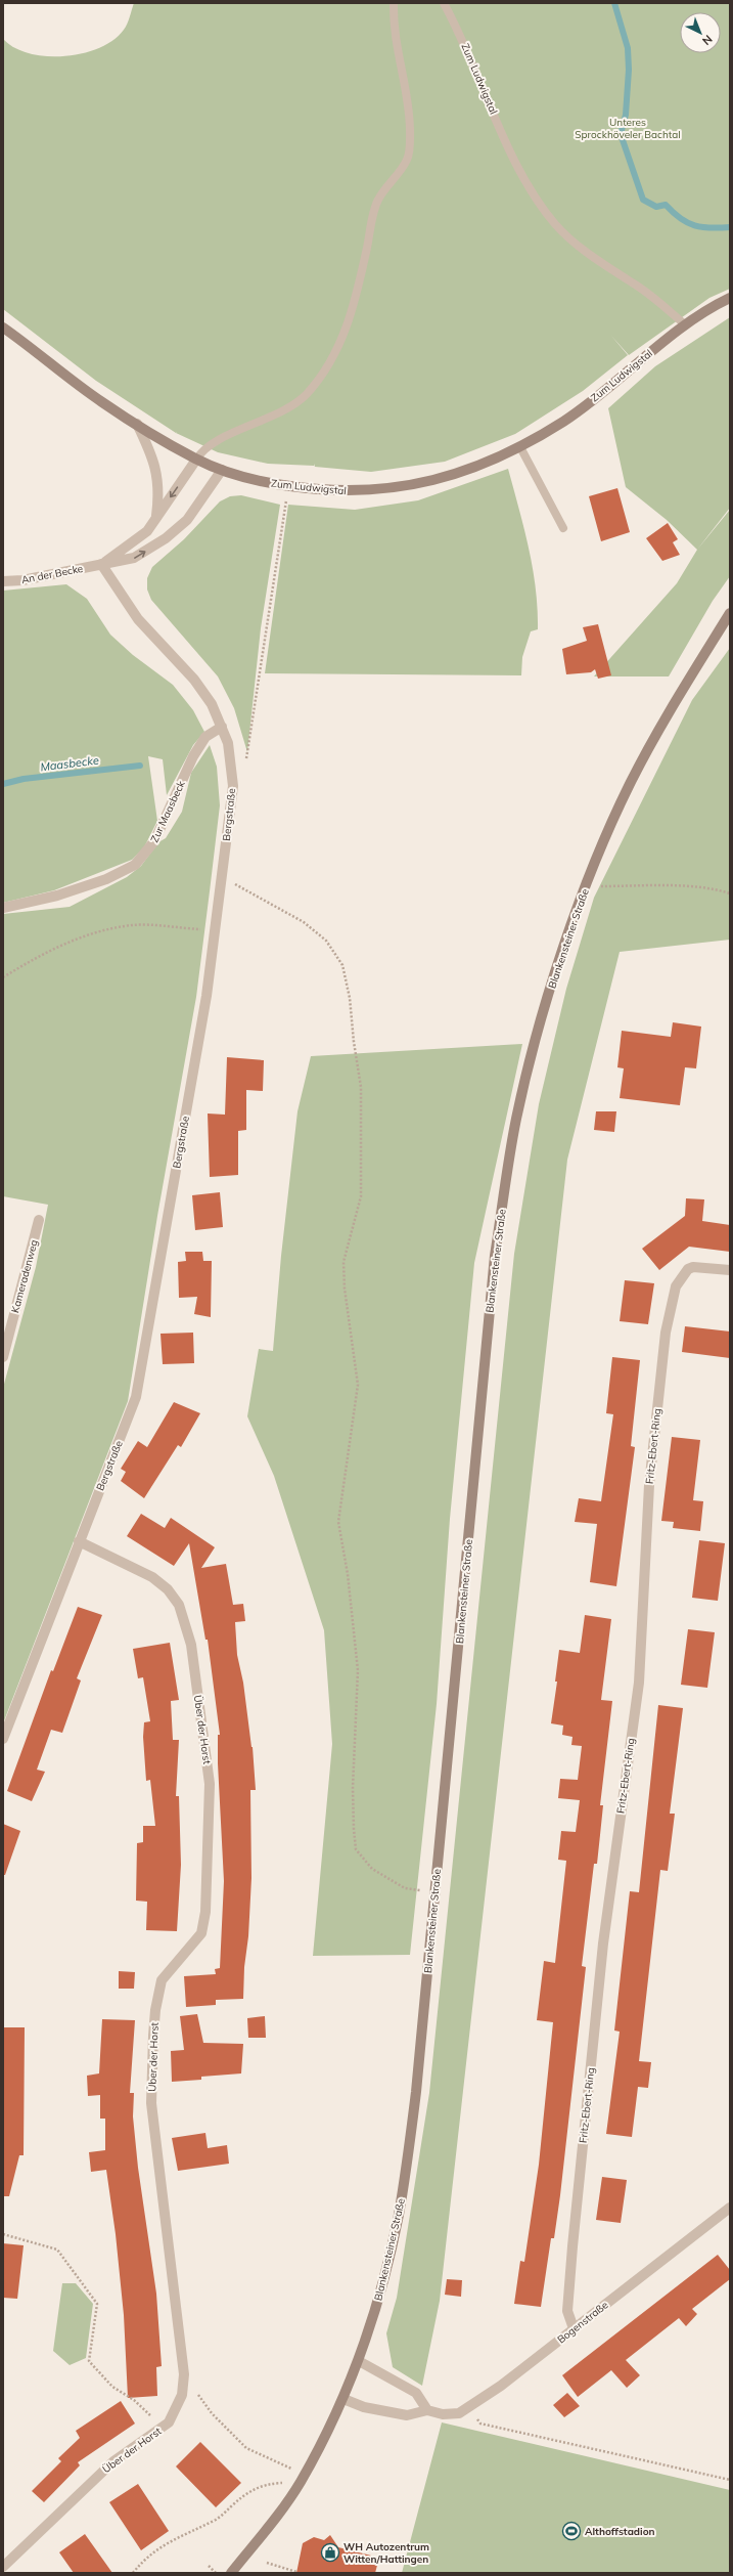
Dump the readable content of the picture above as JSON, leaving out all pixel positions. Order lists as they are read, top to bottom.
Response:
{
  "streets": {
    "main road": ["Zum Ludwigstal", "Blankensteiner Straße"],
    "street": [
      "An der Becke",
      "Zur Maasbeck",
      "Bergstraße",
      "Kameradenweg",
      "Fritz-Ebert-Ring",
      "Über der Horst",
      "Bogenstraße"
    ]
  },
  "crossings": [
    ["Zum Ludwigstal", "An der Becke"],
    ["An der Becke", "Bergstraße"],
    ["Zur Maasbeck", "Bergstraße"],
    ["Bergstraße", "Über der Horst"],
    ["Blankensteiner Straße", "Bogenstraße"],
    ["Fritz-Ebert-Ring", "Bogenstraße"]
  ],
  "water": ["Maasbecke"],
  "parks": ["Unteres Sprockhöveler Bachtal"],
  "places": {
    "sports": ["Althoffstadion"],
    "shop": ["WH Autozentrum Witten/Hattingen"]
  },
  "north": "bottom right"
}
